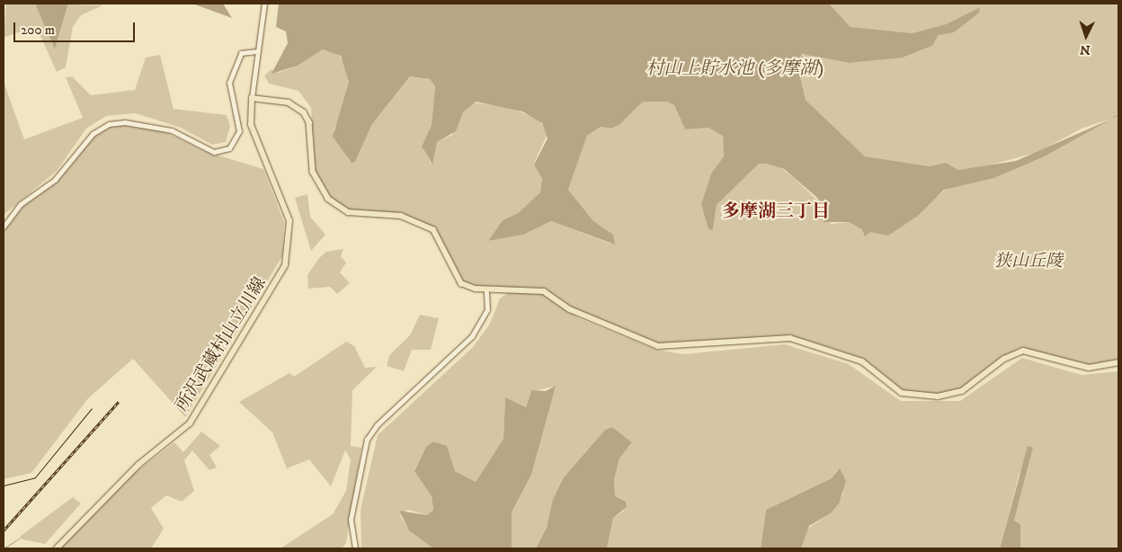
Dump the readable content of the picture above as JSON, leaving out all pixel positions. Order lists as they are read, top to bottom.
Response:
{
  "streets": {
    "main road": ["所沢武蔵村山立川線"]
  },
  "districts": ["多摩湖三丁目"],
  "water": ["村山上貯水池 (多摩湖)"],
  "parks": ["狭山丘陵"],
  "scale_bar": "200 m",
  "north": "bottom"
}
